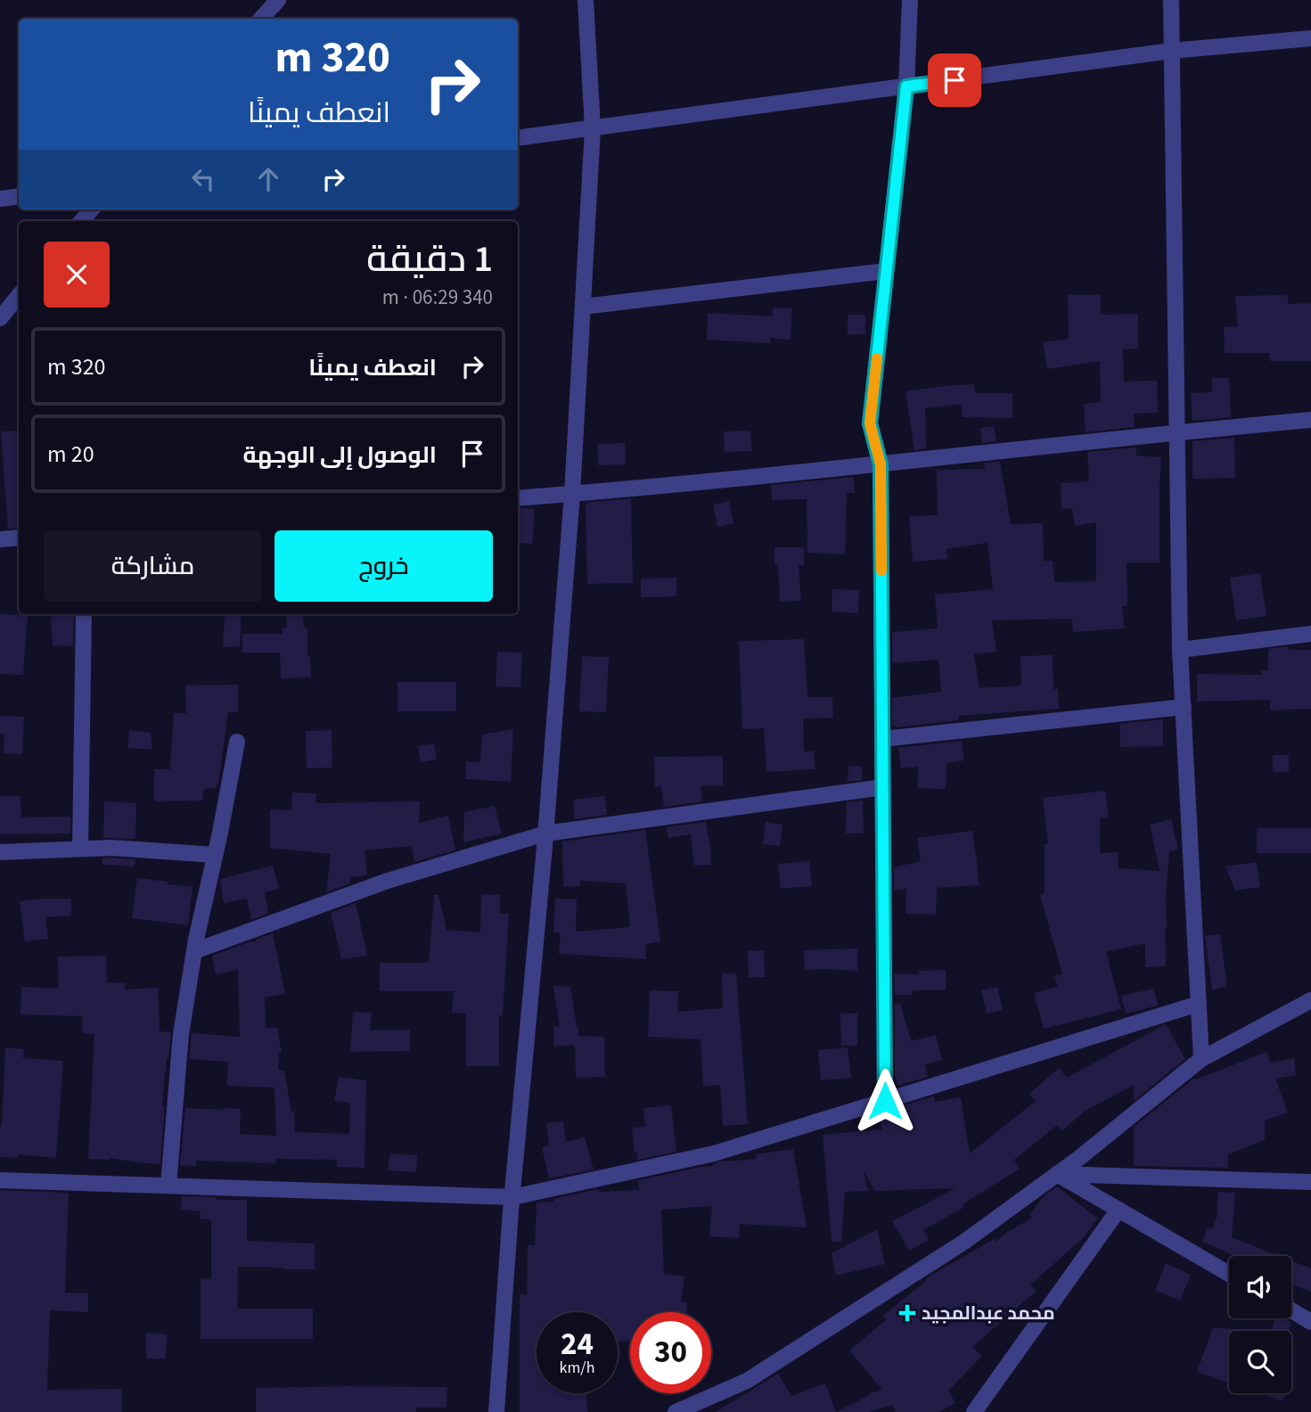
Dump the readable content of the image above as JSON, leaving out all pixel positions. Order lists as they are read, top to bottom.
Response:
{
  "places": {
    "health": ["محمد عبدالمجيد"]
  },
  "page": {
    "turn": ["320 m", "انعطف يمينًا"],
    "heading": ["1 دقيقة", "340 m · 06:29"],
    "list": [
      {
        "name": "انعطف يمينًا",
        "value": "320 m"
      },
      {
        "name": "الوصول إلى الوجهة",
        "value": "20 m"
      }
    ],
    "buttons": ["خروج", "مشاركة"],
    "speed": "24 km/h",
    "limit": "30"
  }
}
